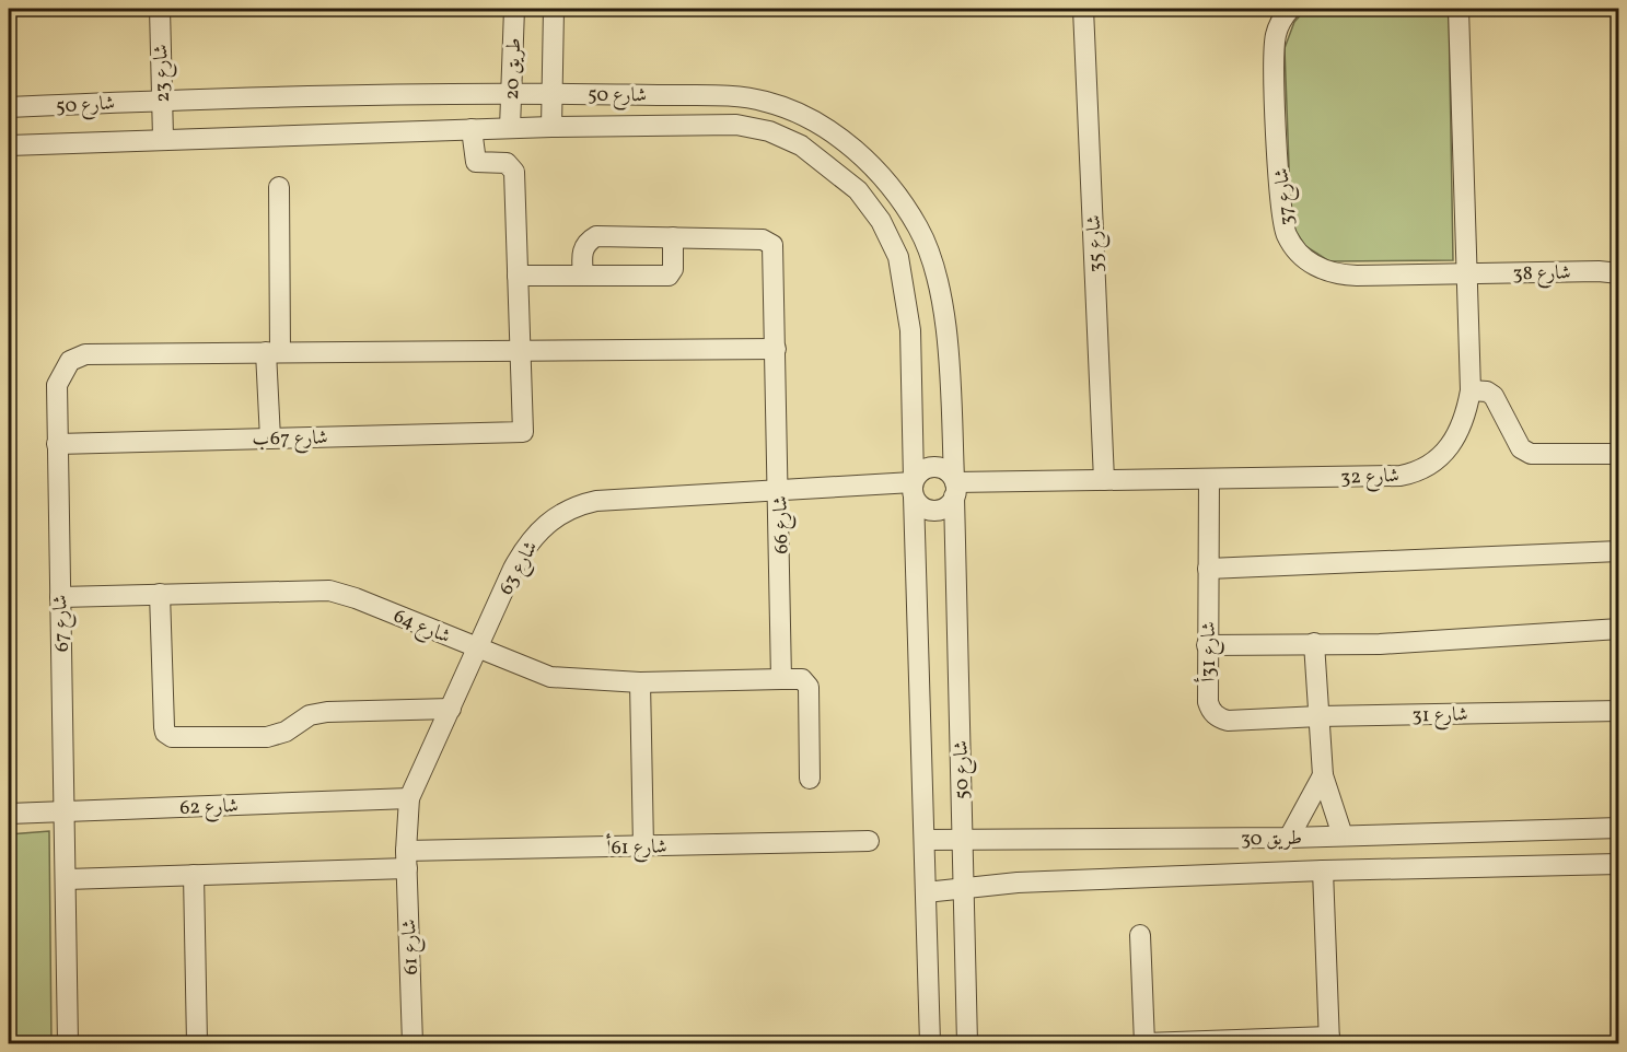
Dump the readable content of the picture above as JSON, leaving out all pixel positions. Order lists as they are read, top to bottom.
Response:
{
  "streets": {
    "street": [
      "طريق 20",
      "شارع 23",
      "شارع 50",
      "شارع 37",
      "شارع 35",
      "شارع 38",
      "شارع 67ب",
      "شارع 32",
      "شارع 66",
      "شارع 63",
      "شارع 67",
      "شارع 64",
      "شارع 31أ",
      "شارع 31",
      "شارع 62",
      "طريق 30",
      "شارع 61أ",
      "شارع 61"
    ]
  },
  "crossings": [
    ["طريق 20", "شارع 50"],
    ["شارع 23", "شارع 50"],
    ["شارع 50", "شارع 32"],
    ["شارع 50", "شارع 63"],
    ["شارع 50", "طريق 30"],
    ["شارع 37", "شارع 38"],
    ["شارع 37", "شارع 32"],
    ["شارع 35", "شارع 32"],
    ["شارع 38", "شارع 32"],
    ["شارع 67ب", "شارع 67"],
    ["شارع 32", "شارع 63"],
    ["شارع 32", "شارع 31أ"],
    ["شارع 66", "شارع 63"],
    ["شارع 66", "شارع 64"],
    ["شارع 63", "شارع 64"],
    ["شارع 63", "شارع 62"],
    ["شارع 63", "شارع 61أ"],
    ["شارع 63", "شارع 61"],
    ["شارع 67", "شارع 64"],
    ["شارع 67", "شارع 62"],
    ["شارع 31أ", "شارع 31"],
    ["شارع 61أ", "شارع 61"]
  ]
}
